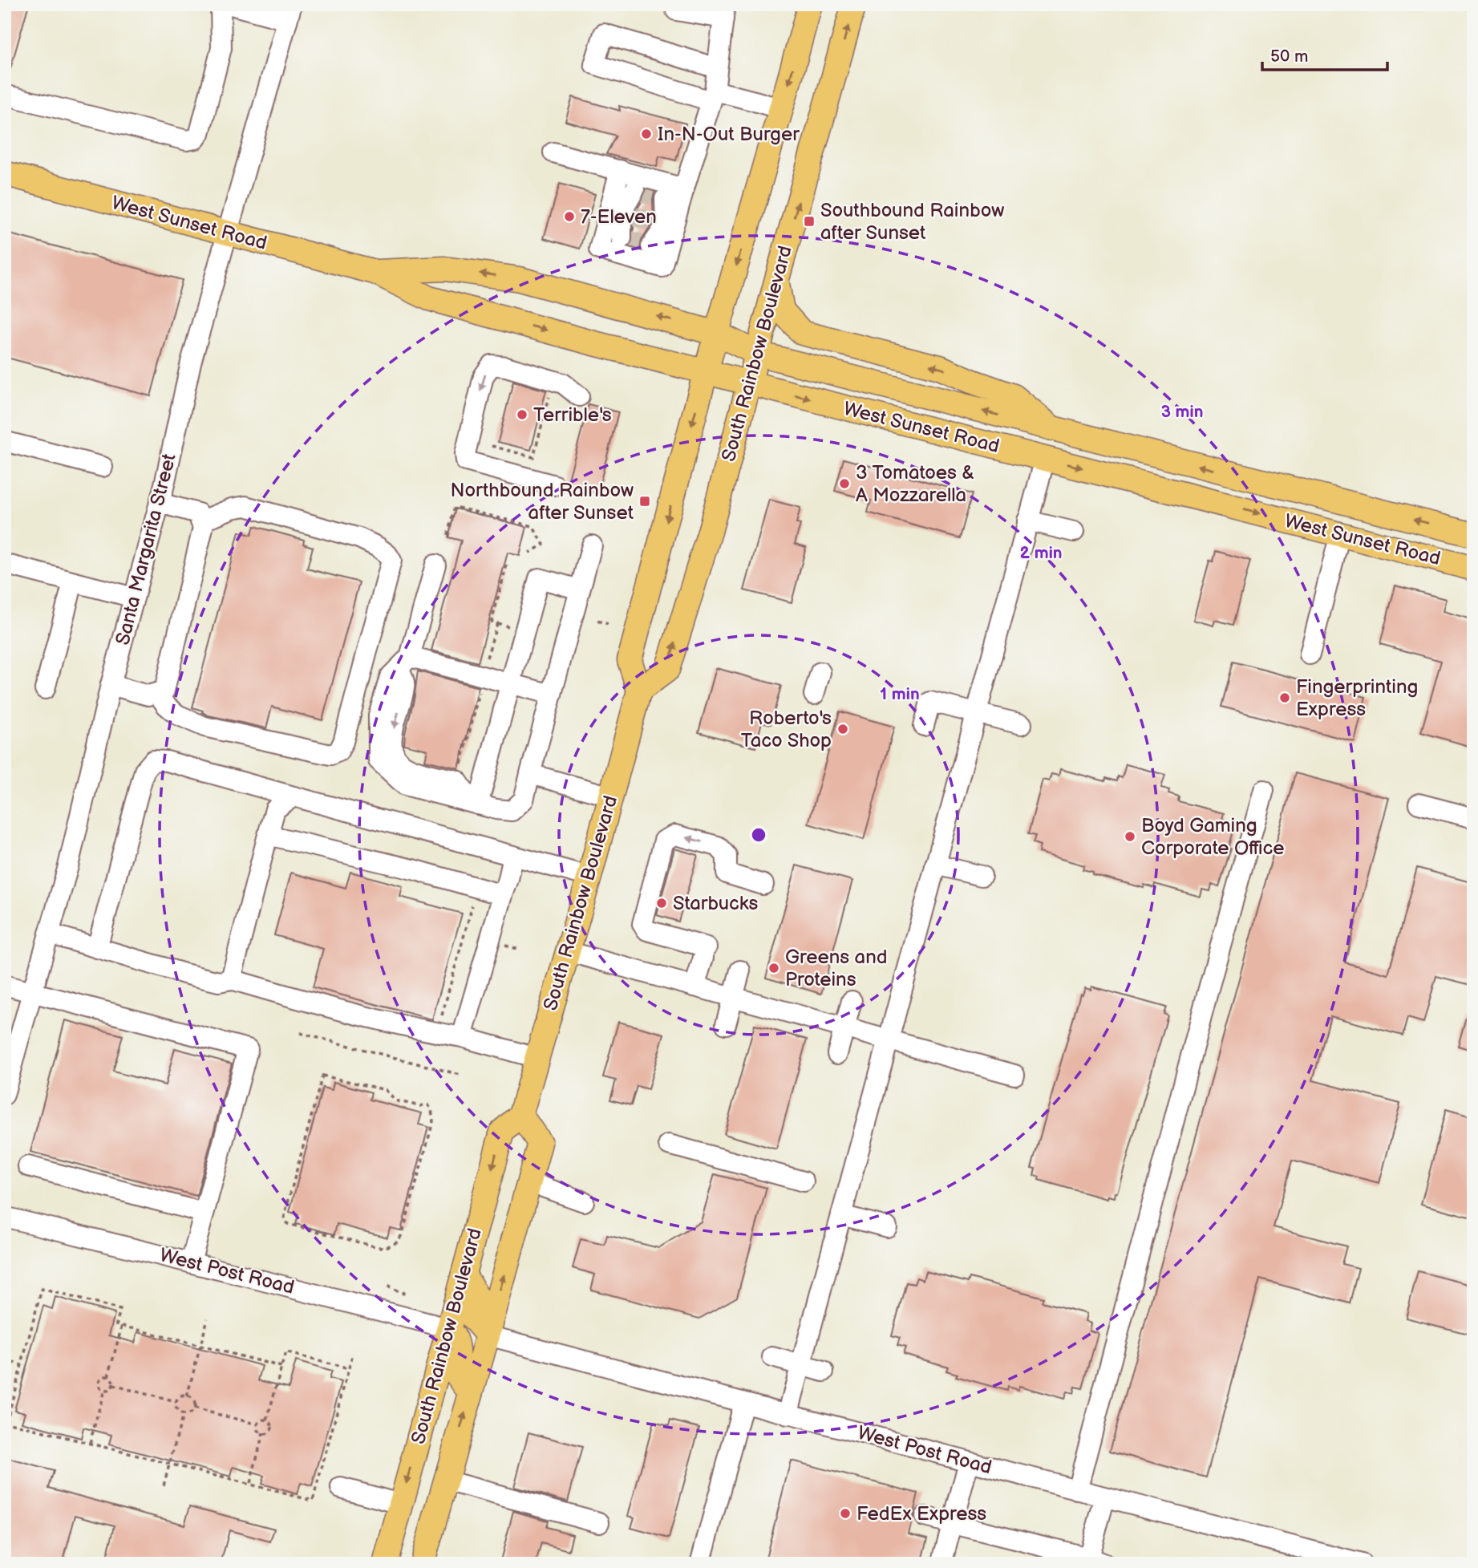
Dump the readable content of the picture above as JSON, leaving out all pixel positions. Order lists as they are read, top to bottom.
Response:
{
  "streets": {
    "main road": ["West Sunset Road", "South Rainbow Boulevard"],
    "street": ["Santa Margarita Street", "West Post Road"]
  },
  "crossings": [
    ["West Sunset Road", "South Rainbow Boulevard"],
    ["West Sunset Road", "Santa Margarita Street"],
    ["South Rainbow Boulevard", "West Post Road"]
  ],
  "places": {
    "other": [
      "In-N-Out Burger",
      "7-Eleven",
      "Terrible's",
      "3 Tomatoes & A Mozzarella",
      "Fingerprinting Express",
      "Roberto's Taco Shop",
      "Boyd Gaming Corporate Office",
      "Starbucks",
      "Greens and Proteins",
      "FedEx Express"
    ],
    "transit": ["Southbound Rainbow after Sunset", "Northbound Rainbow after Sunset"]
  },
  "scale_bar": "50 m",
  "rings": ["3 min", "2 min", "1 min"]
}
